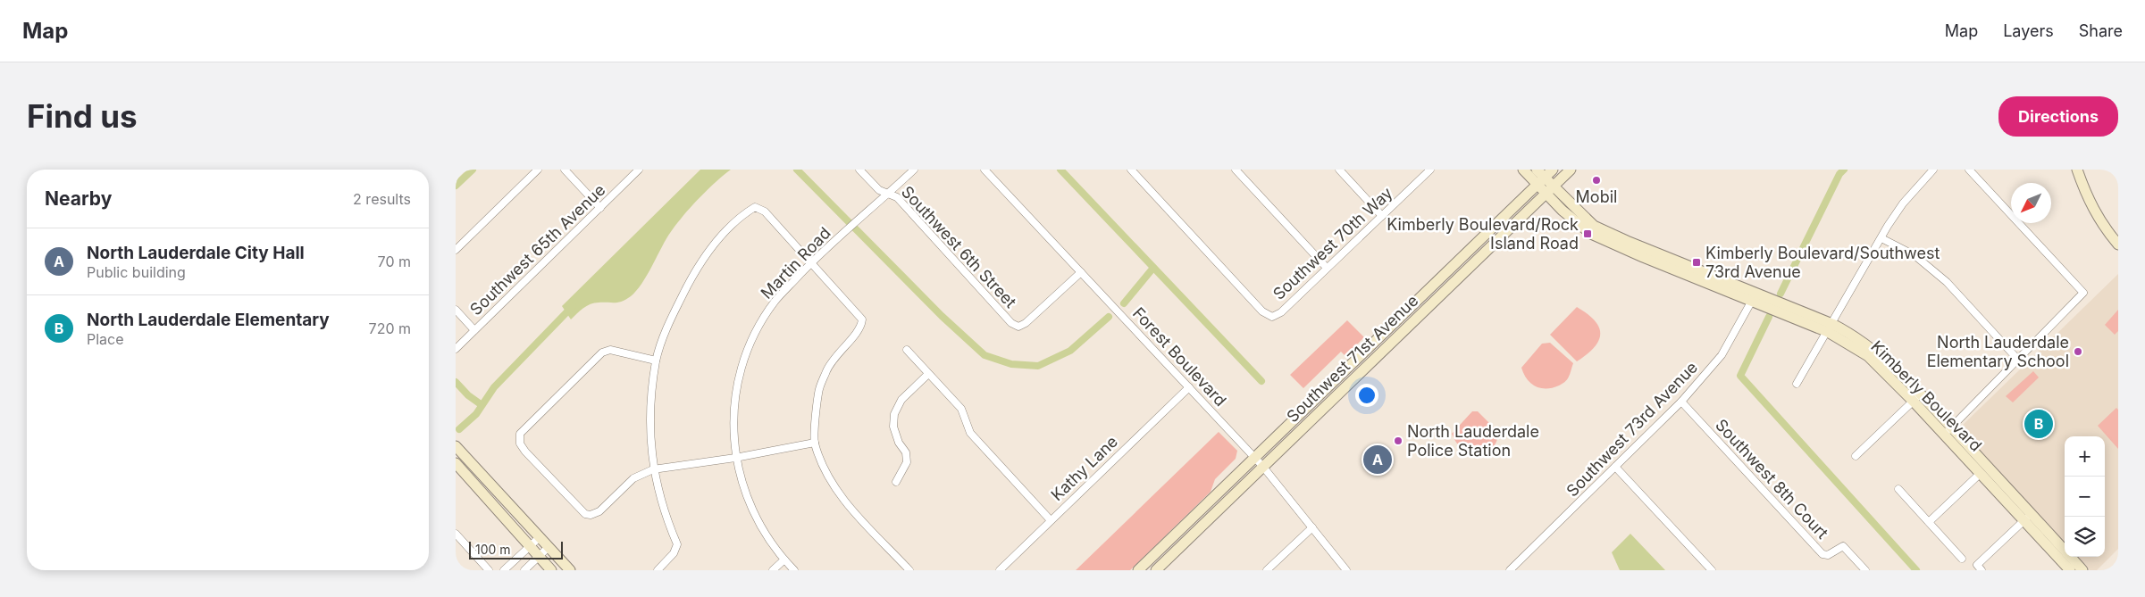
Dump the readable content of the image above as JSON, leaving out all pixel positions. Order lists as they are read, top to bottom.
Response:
{
  "streets": {
    "main road": ["Southwest 71st Avenue", "Kimberly Boulevard"],
    "street": [
      "Southwest 70th Way",
      "Southwest 6th Street",
      "Southwest 65th Avenue",
      "Martin Road",
      "Forest Boulevard",
      "Southwest 73rd Avenue",
      "Kathy Lane",
      "Southwest 8th Court"
    ]
  },
  "crossings": [
    ["Southwest 6th Street", "Martin Road"],
    ["Southwest 6th Street", "Forest Boulevard"],
    ["Forest Boulevard", "Southwest 71st Avenue"],
    ["Forest Boulevard", "Kathy Lane"],
    ["Southwest 71st Avenue", "Kimberly Boulevard"],
    ["Kimberly Boulevard", "Southwest 73rd Avenue"],
    ["Southwest 73rd Avenue", "Southwest 8th Court"]
  ],
  "places": {
    "other": ["Mobil", "North Lauderdale Elementary School", "North Lauderdale Police Station"],
    "transit": ["Kimberly Boulevard/Rock Island Road", "Kimberly Boulevard/Southwest 73rd Avenue"]
  },
  "scale_bar": "100 m",
  "north": "bottom left",
  "page": {
    "header": "Map",
    "nav": ["Map", "Layers", "Share"],
    "buttons": "Directions",
    "title": "Find us",
    "heading": ["Nearby", "2 results"],
    "list": [
      {
        "mark": "A",
        "name": "North Lauderdale City Hall",
        "note": "Public building",
        "value": "70 m"
      },
      {
        "mark": "B",
        "name": "North Lauderdale Elementary",
        "note": "Place",
        "value": "720 m"
      }
    ],
    "pins": ["B", "A"],
    "map_buttons": ["+", "−"],
    "scale": "100 m"
  }
}
